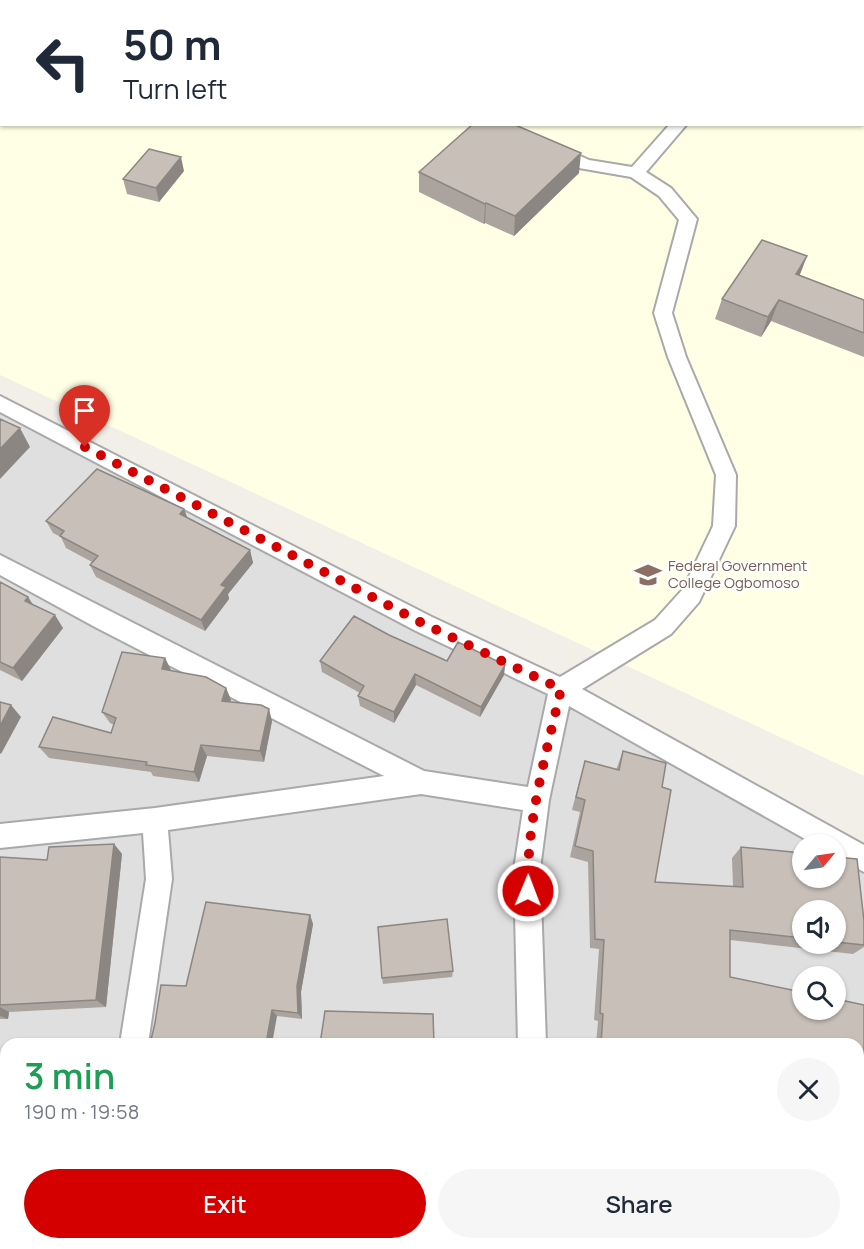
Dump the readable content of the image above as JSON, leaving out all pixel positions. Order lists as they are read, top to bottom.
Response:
{
  "places": {
    "school or university": ["Federal Government College Ogbomoso"]
  },
  "north": "top right",
  "page": {
    "turn": ["50 m", "Turn left"],
    "heading": ["3 min", "190 m · 19:58"],
    "buttons": ["Exit", "Share"]
  }
}
